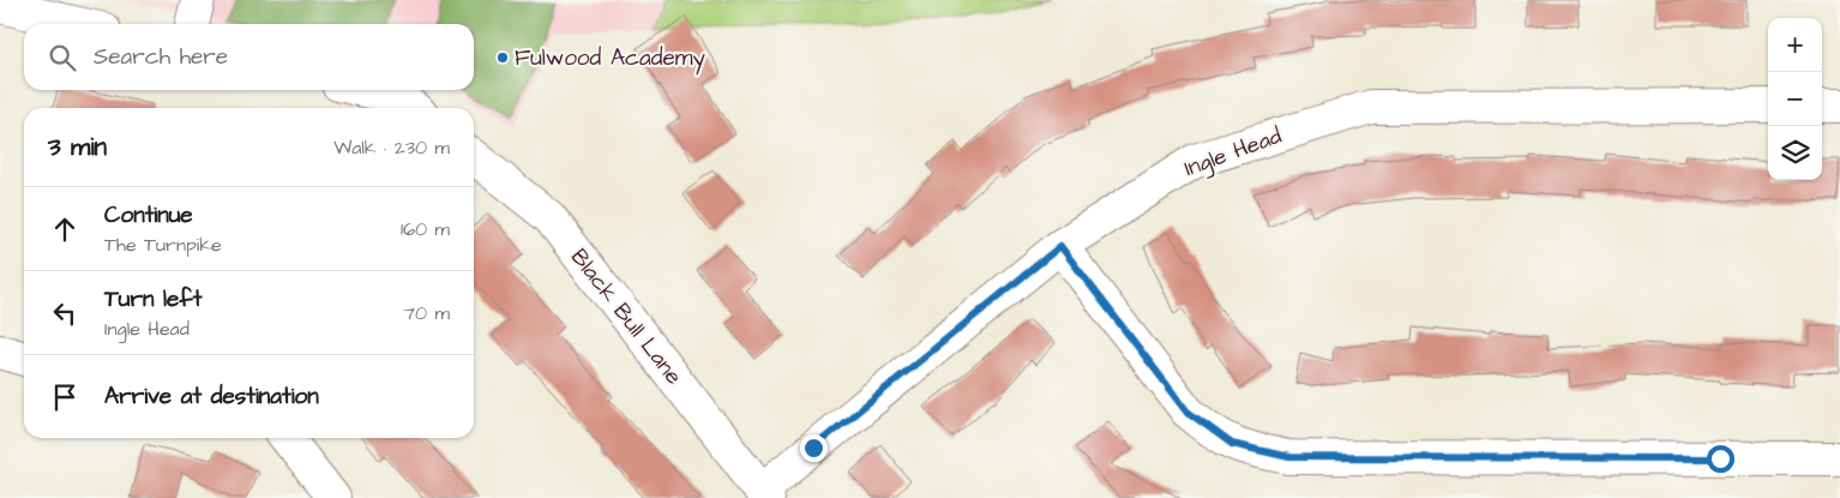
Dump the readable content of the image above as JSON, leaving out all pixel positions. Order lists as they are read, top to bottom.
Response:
{
  "streets": {
    "street": ["Ingle Head", "Black Bull Lane"]
  },
  "crossings": [
    ["Ingle Head", "Black Bull Lane"]
  ],
  "places": ["Fulwood Academy"],
  "page": {
    "map_buttons": ["+", "−"],
    "search": "Search here",
    "heading": ["3 min", "Walk · 230 m"],
    "list": [
      ["Continue", "The Turnpike", "160 m"],
      ["Turn left", "Ingle Head", "70 m"],
      "Arrive at destination"
    ]
  }
}
